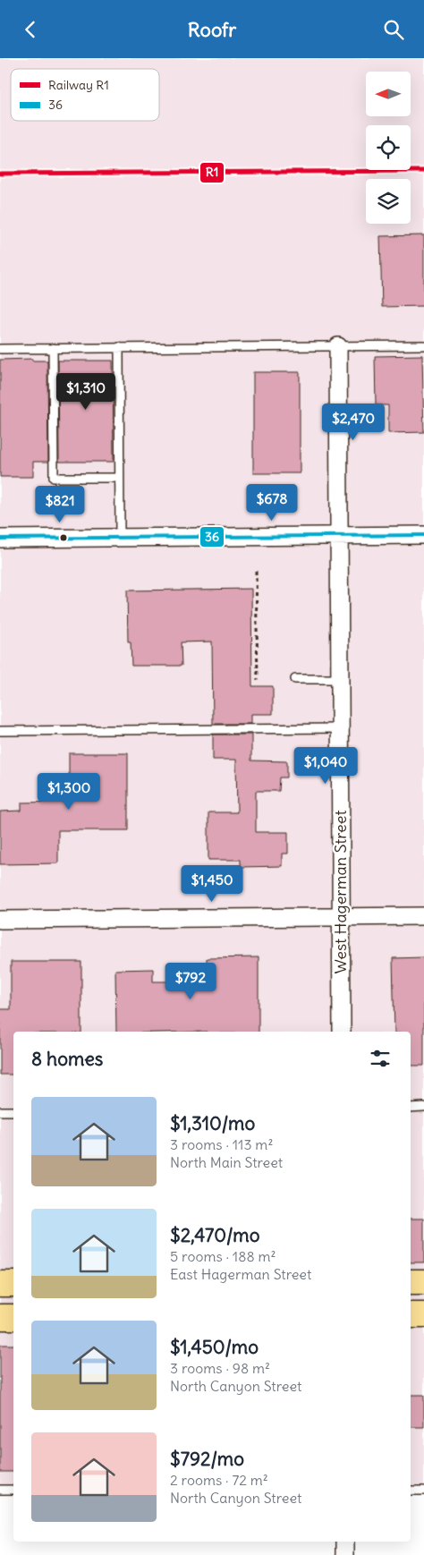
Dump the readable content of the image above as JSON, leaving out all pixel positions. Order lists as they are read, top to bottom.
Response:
{
  "streets": {
    "street": ["West Hagerman Street"]
  },
  "lines": ["rail line R1", "transit line 36"],
  "legend": ["Railway R1", "36"],
  "north": "left",
  "page": {
    "header": "Roofr",
    "price": [
      "$1,310",
      "$2,470",
      "$678",
      "$821",
      "$1,040",
      "$1,300",
      "$1,450",
      "$792"
    ],
    "heading": "8 homes",
    "list": [
      {
        "name": "$1,310/mo",
        "note": "3 rooms · 113 m² · North Main Street"
      },
      {
        "name": "$2,470/mo",
        "note": "5 rooms · 188 m² · East Hagerman Street"
      },
      {
        "name": "$1,450/mo",
        "note": "3 rooms · 98 m² · North Canyon Street"
      },
      {
        "name": "$792/mo",
        "note": "2 rooms · 72 m² · North Canyon Street"
      }
    ]
  }
}
